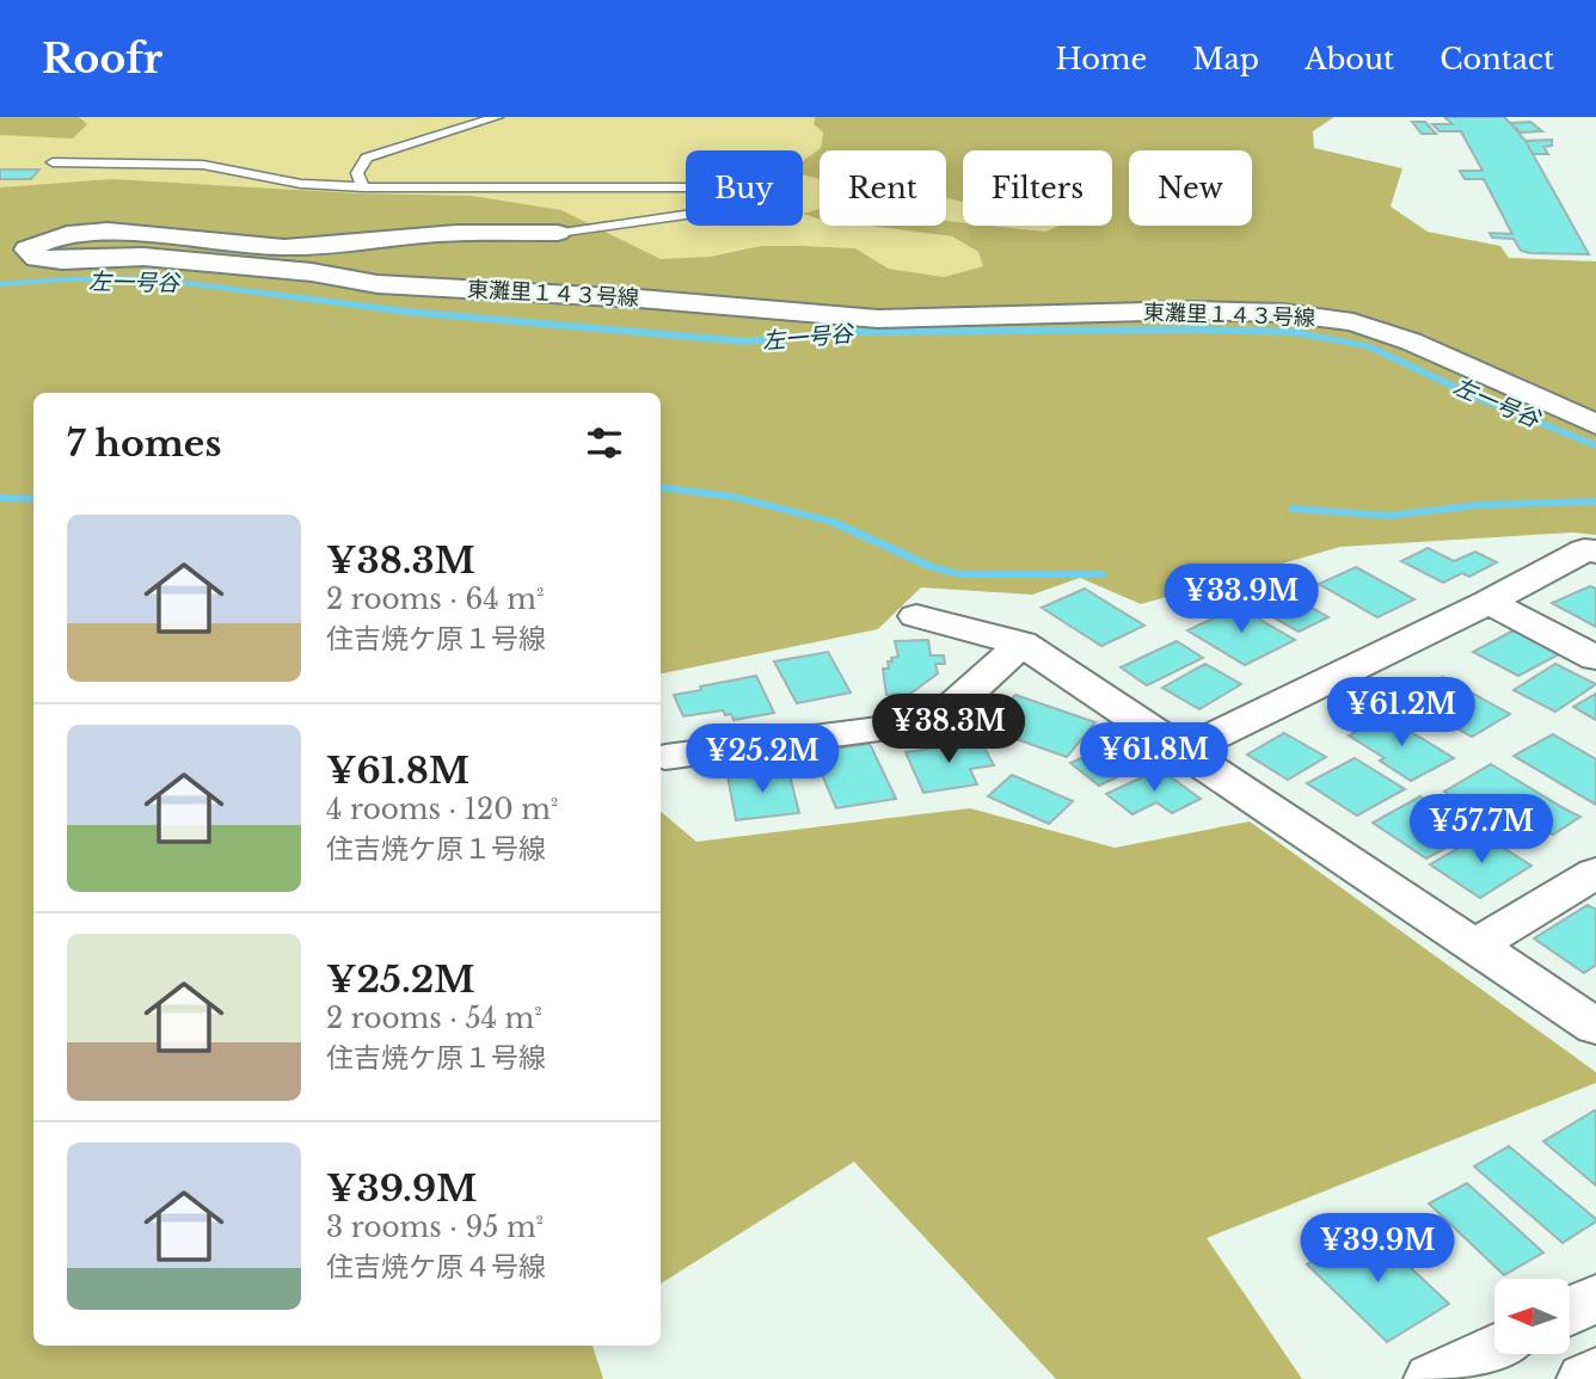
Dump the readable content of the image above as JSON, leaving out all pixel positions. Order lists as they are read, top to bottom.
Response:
{
  "streets": {
    "street": ["東灘里１４３号線"]
  },
  "water": ["左一号谷"],
  "north": "left",
  "page": {
    "header": "Roofr",
    "nav": [
      "Home",
      "Map",
      "About",
      "Contact"
    ],
    "chip": [
      "Buy",
      "Rent",
      "Filters",
      "New"
    ],
    "heading": "7 homes",
    "list": [
      {
        "name": "¥38.3M",
        "note": "2 rooms · 64 m² · 住吉焼ケ原１号線"
      },
      {
        "name": "¥61.8M",
        "note": "4 rooms · 120 m² · 住吉焼ケ原１号線"
      },
      {
        "name": "¥25.2M",
        "note": "2 rooms · 54 m² · 住吉焼ケ原１号線"
      },
      {
        "name": "¥39.9M",
        "note": "3 rooms · 95 m² · 住吉焼ケ原４号線"
      }
    ],
    "price": [
      "¥33.9M",
      "¥61.2M",
      "¥38.3M",
      "¥61.8M",
      "¥25.2M",
      "¥57.7M",
      "¥39.9M"
    ]
  }
}
